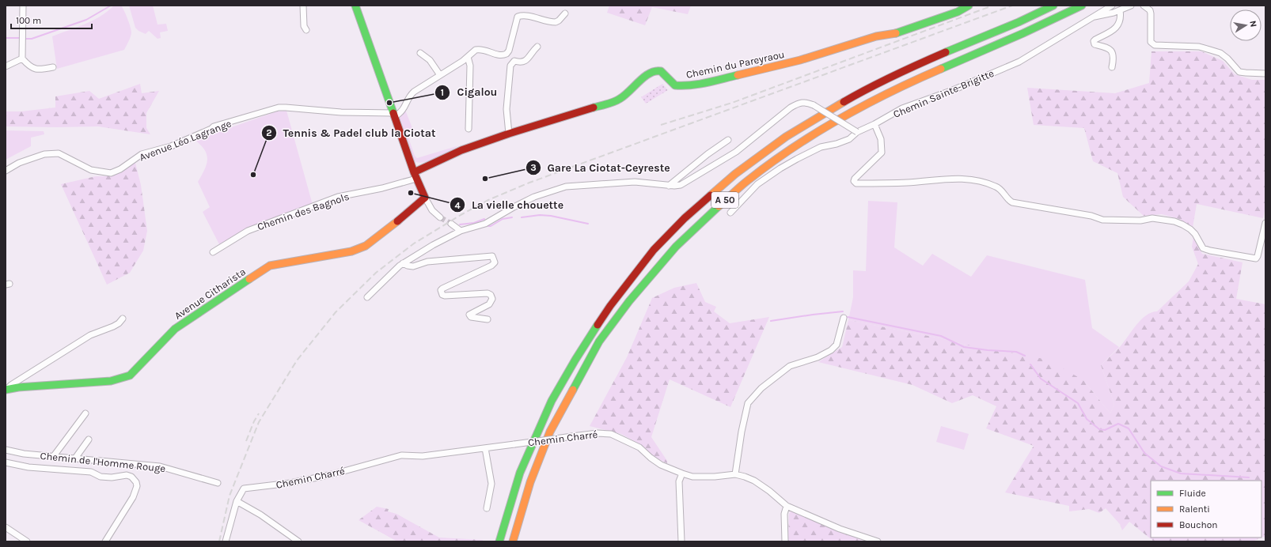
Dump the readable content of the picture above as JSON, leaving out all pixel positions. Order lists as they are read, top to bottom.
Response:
{
  "streets": {
    "main road": ["Chemin du Pareyraou", "A 50", "Avenue Citharista"],
    "street": [
      "Chemin Sainte-Brigitte",
      "Avenue Léo Lagrange",
      "Chemin des Bagnols",
      "Chemin Charré",
      "Chemin de l'Homme Rouge"
    ]
  },
  "crossings": [
    ["Chemin du Pareyraou", "Chemin des Bagnols"]
  ],
  "places": [
    "Cigalou",
    "Tennis & Padel club la Ciotat",
    "Gare La Ciotat-Ceyreste",
    "La vielle chouette"
  ],
  "legend": ["Fluide", "Ralenti", "Bouchon"],
  "scale_bar": "100 m",
  "north": "right"
}
